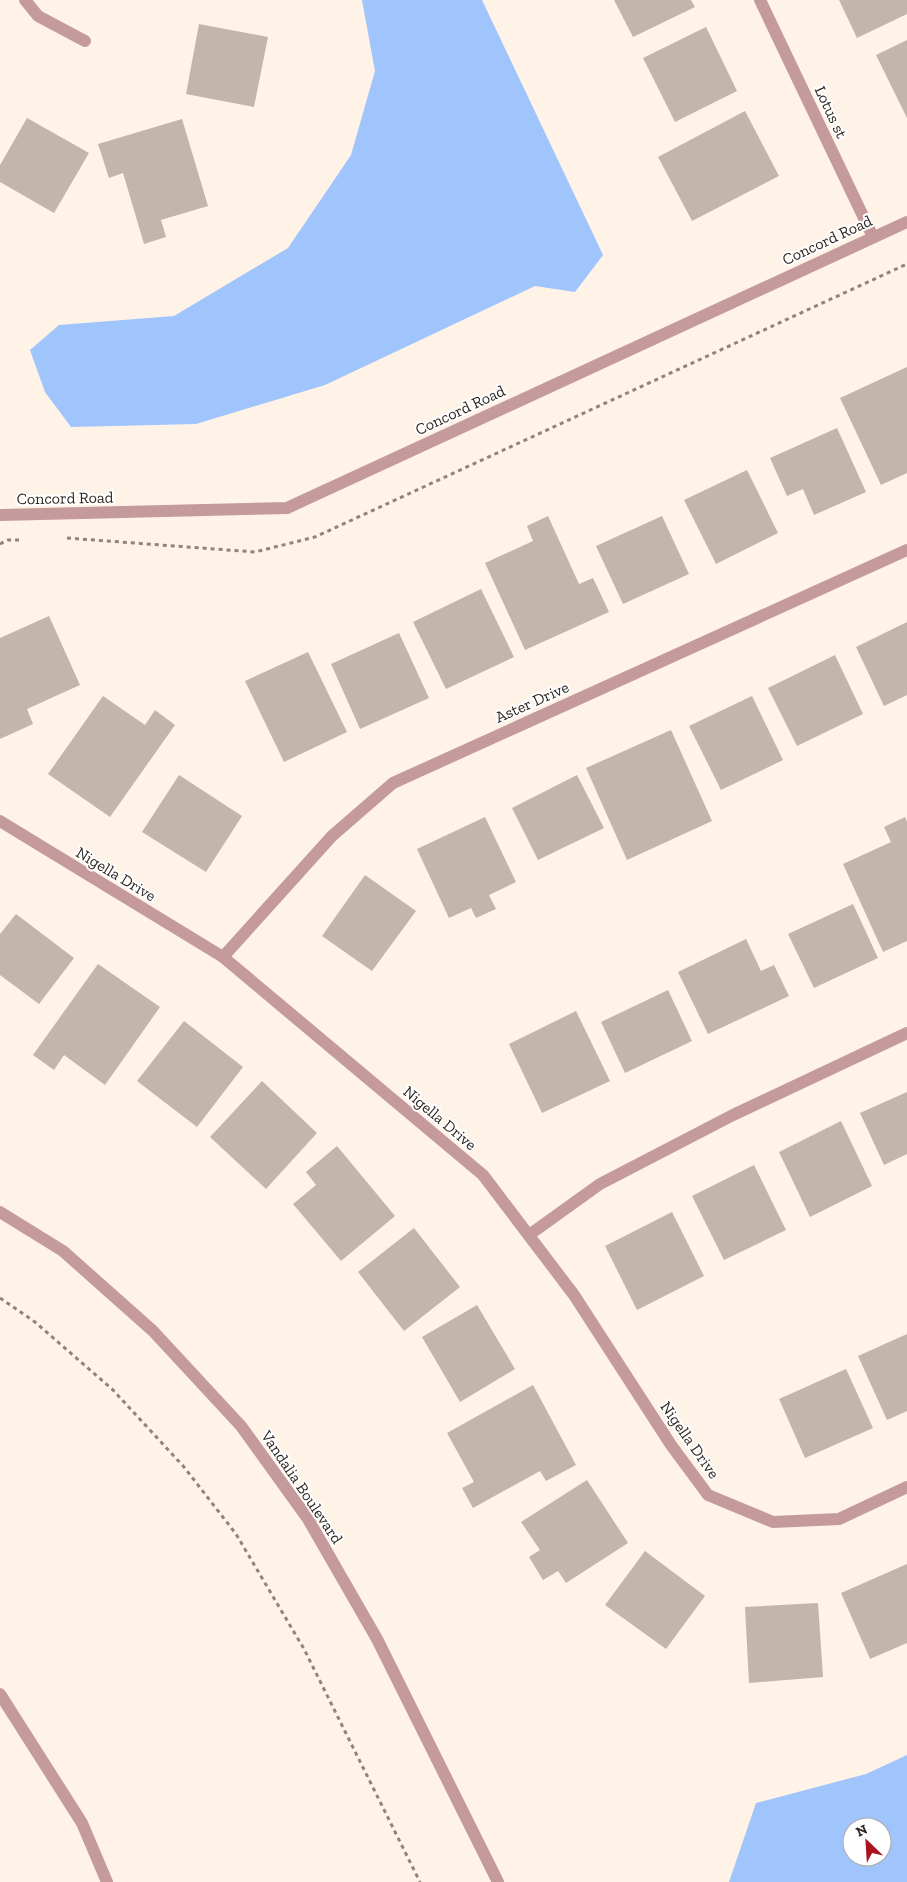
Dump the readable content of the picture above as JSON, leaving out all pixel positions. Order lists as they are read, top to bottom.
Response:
{
  "streets": {
    "street": [
      "Lotus st",
      "Concord Road",
      "Aster Drive",
      "Nigella Drive",
      "Vandalia Boulevard"
    ]
  },
  "crossings": [
    ["Lotus st", "Concord Road"],
    ["Aster Drive", "Nigella Drive"]
  ],
  "north": "top left"
}
